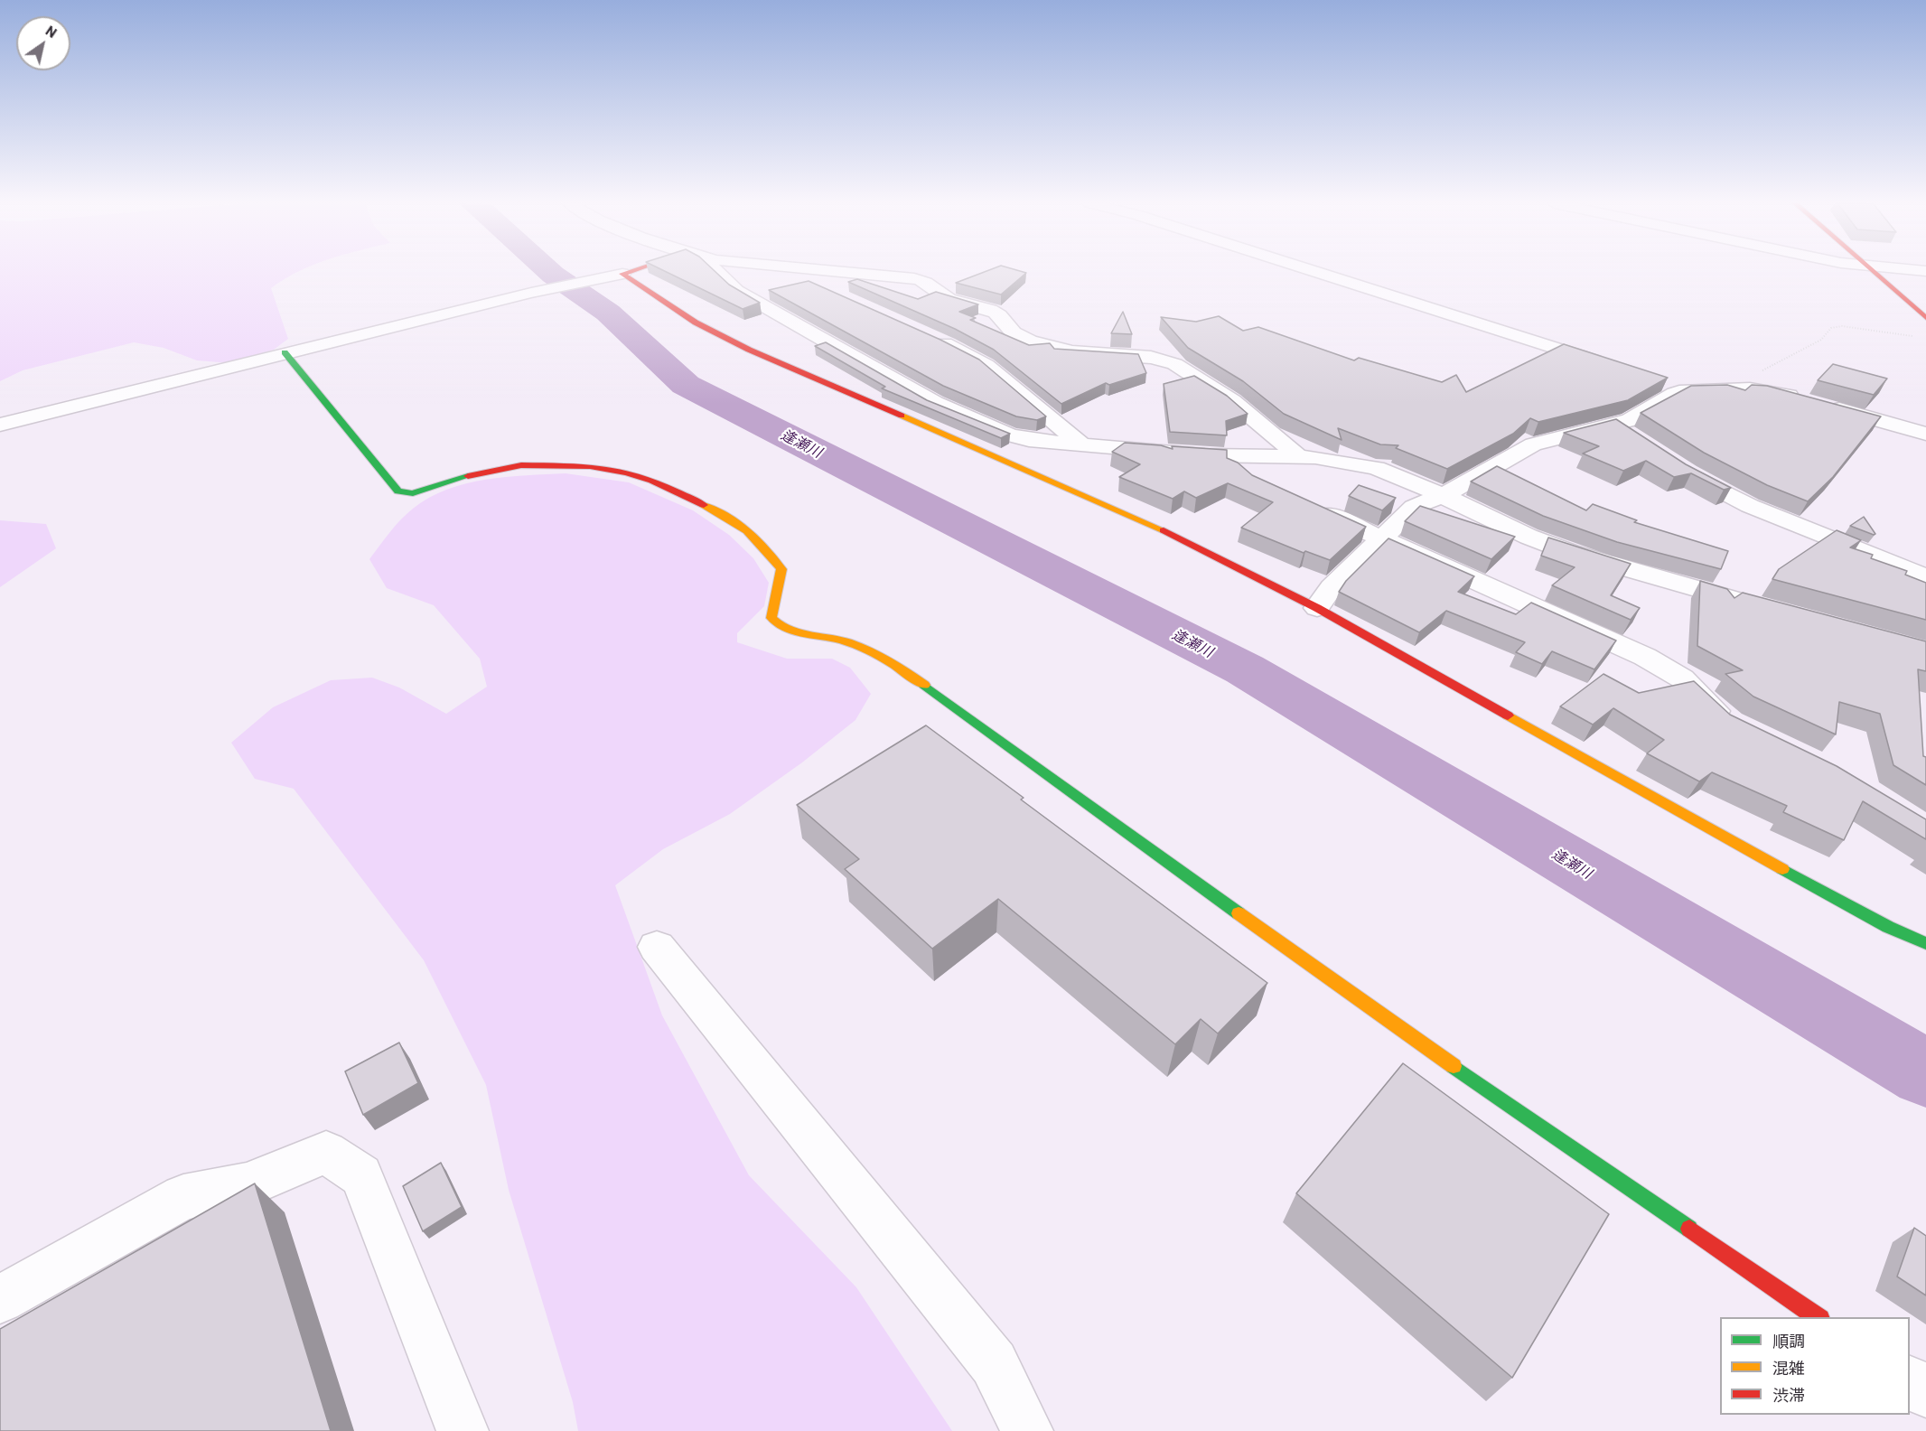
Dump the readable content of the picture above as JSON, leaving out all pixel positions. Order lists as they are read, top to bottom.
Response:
{
  "water": ["逢瀬川"],
  "legend": ["順調", "混雑", "渋滞"],
  "north": "top right"
}
